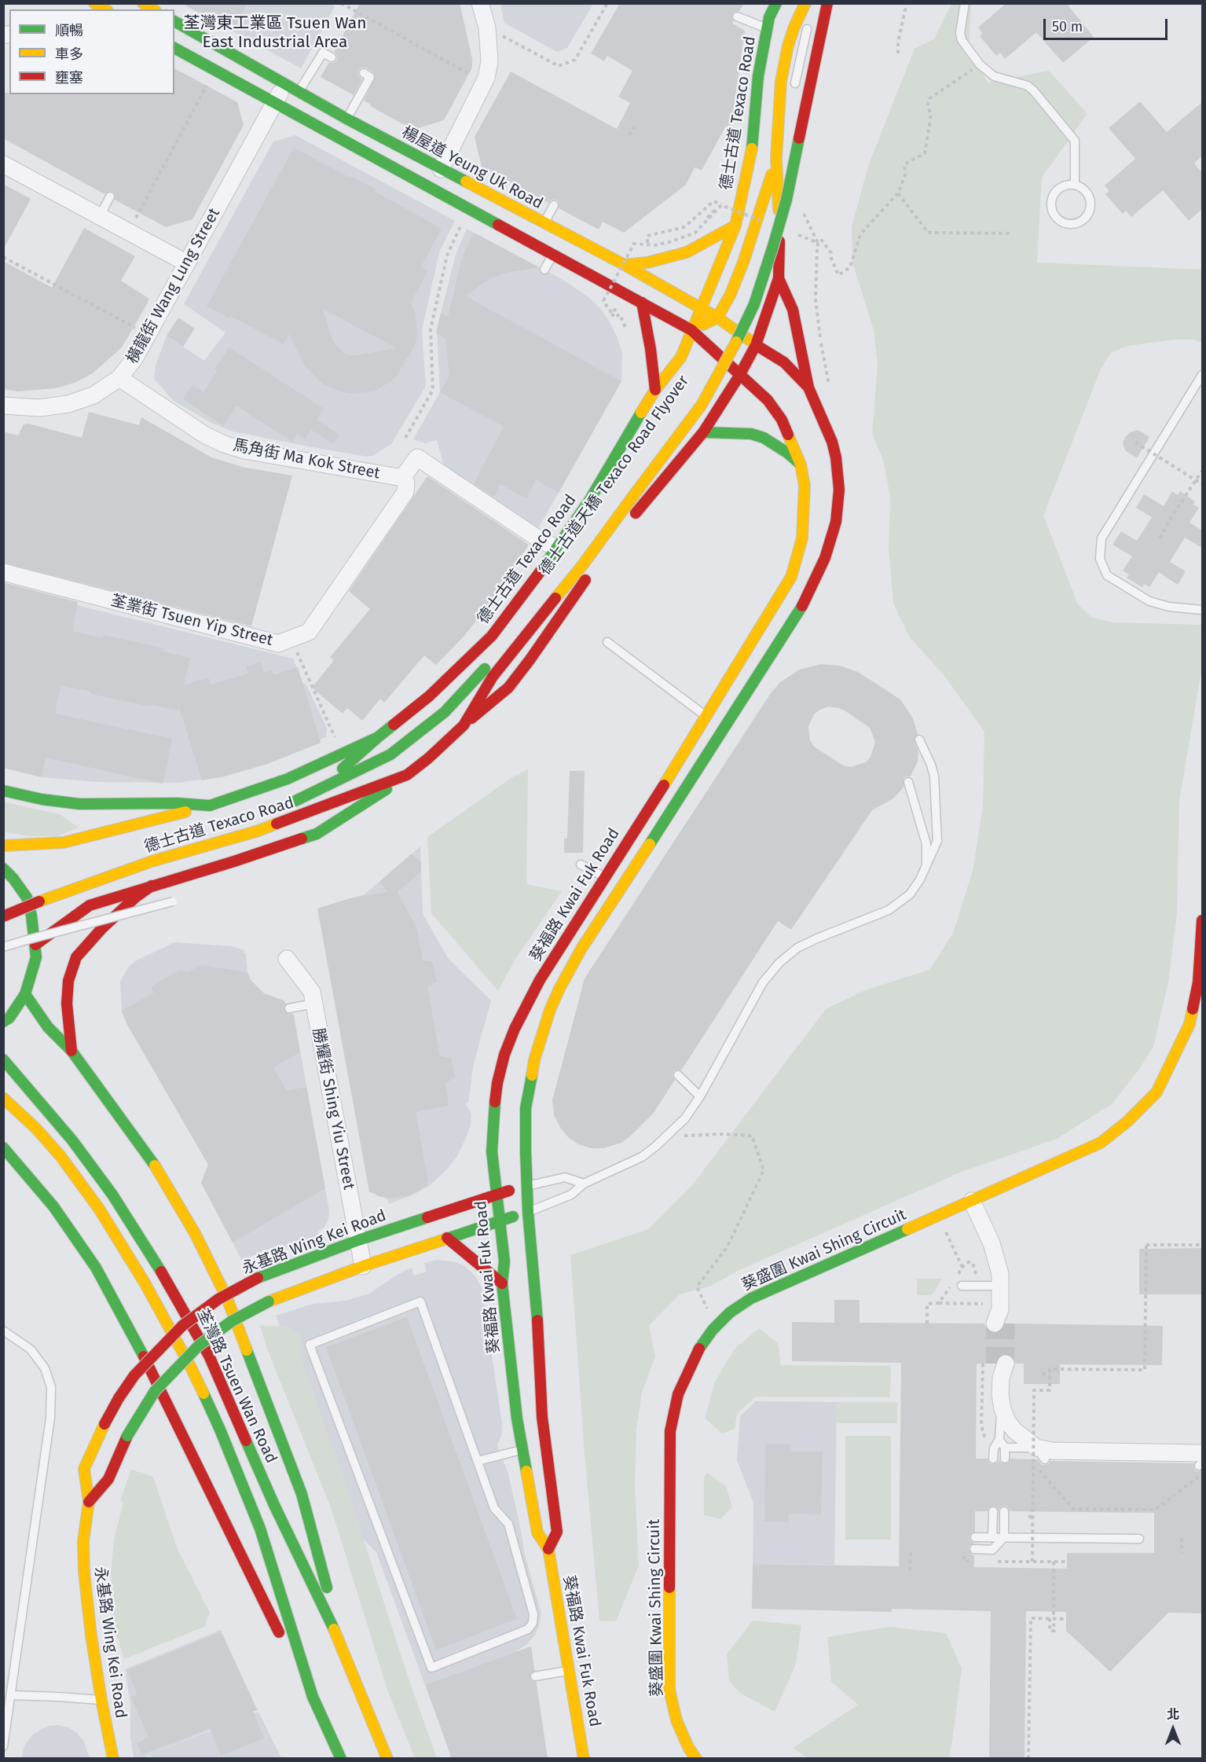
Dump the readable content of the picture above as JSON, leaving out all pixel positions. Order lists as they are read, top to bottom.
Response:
{
  "streets": {
    "main road": [
      "德士古道 Texaco Road",
      "楊屋道 Yeung Uk Road",
      "德士古道天橋 Texaco Road Flyover",
      "葵福路 Kwai Fuk Road",
      "永基路 Wing Kei Road",
      "葵盛圍 Kwai Shing Circuit",
      "荃灣路 Tsuen Wan Road"
    ],
    "street": [
      "橫龍街 Wang Lung Street",
      "馬角街 Ma Kok Street",
      "荃業街 Tsuen Yip Street",
      "勝耀街 Shing Yiu Street"
    ]
  },
  "crossings": [
    ["德士古道 Texaco Road", "楊屋道 Yeung Uk Road"],
    ["德士古道 Texaco Road", "馬角街 Ma Kok Street"],
    ["德士古道 Texaco Road", "德士古道天橋 Texaco Road Flyover"],
    ["德士古道 Texaco Road", "葵福路 Kwai Fuk Road"],
    ["楊屋道 Yeung Uk Road", "橫龍街 Wang Lung Street"],
    ["橫龍街 Wang Lung Street", "馬角街 Ma Kok Street"],
    ["馬角街 Ma Kok Street", "荃業街 Tsuen Yip Street"],
    ["葵福路 Kwai Fuk Road", "永基路 Wing Kei Road"],
    ["勝耀街 Shing Yiu Street", "永基路 Wing Kei Road"]
  ],
  "districts": ["荃灣東工業區 Tsuen Wan East Industrial Area"],
  "legend": ["順暢", "車多", "壅塞"],
  "scale_bar": "50 m",
  "north": "top"
}
